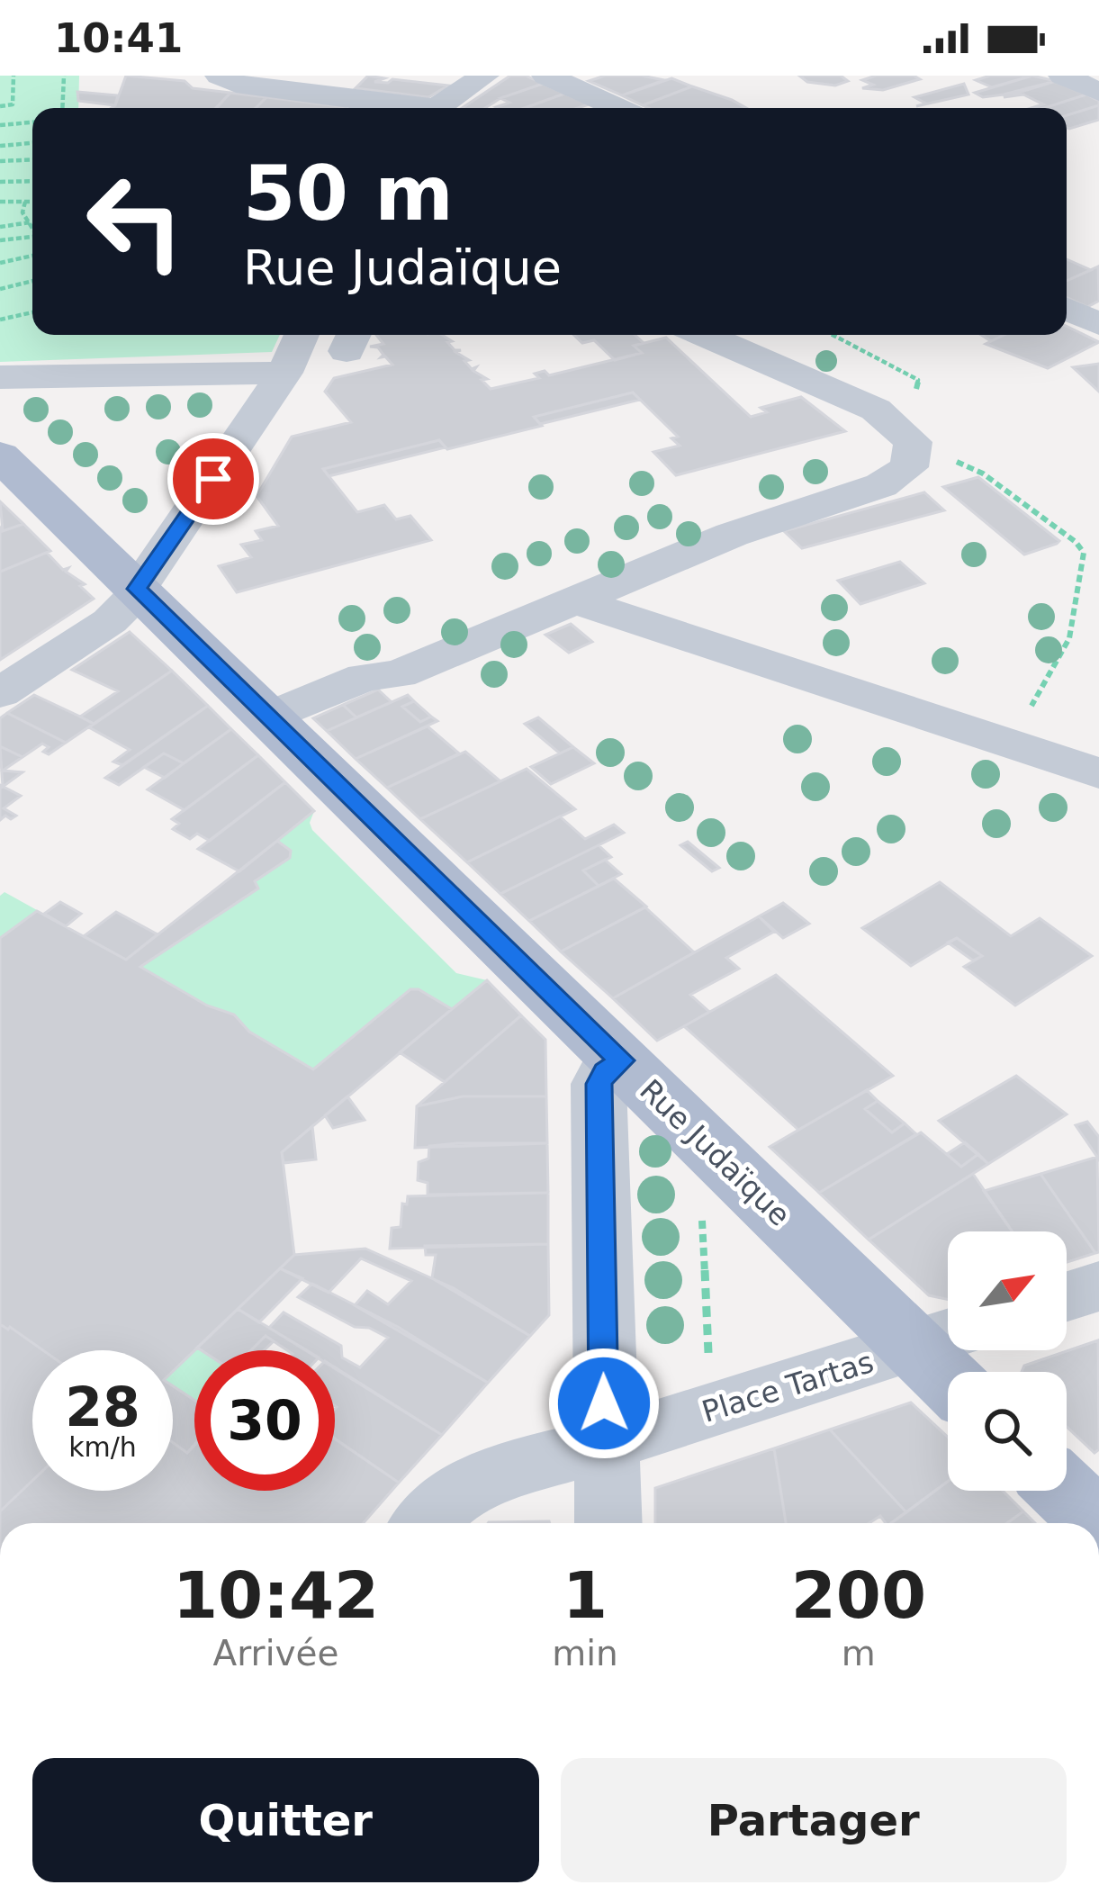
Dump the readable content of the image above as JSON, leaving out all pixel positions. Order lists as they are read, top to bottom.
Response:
{
  "streets": {
    "main road": ["Rue Judaïque"],
    "street": ["Place Tartas"]
  },
  "crossings": [
    ["Rue Judaïque", "Place Tartas"]
  ],
  "north": "top right",
  "page": {
    "status": "10:41",
    "turn": ["50 m", "Rue Judaïque"],
    "speed": "28 km/h",
    "limit": "30",
    "eta": [
      "10:42",
      "Arrivée",
      "1",
      "min",
      "200",
      "m"
    ],
    "buttons": ["Quitter", "Partager"]
  }
}
